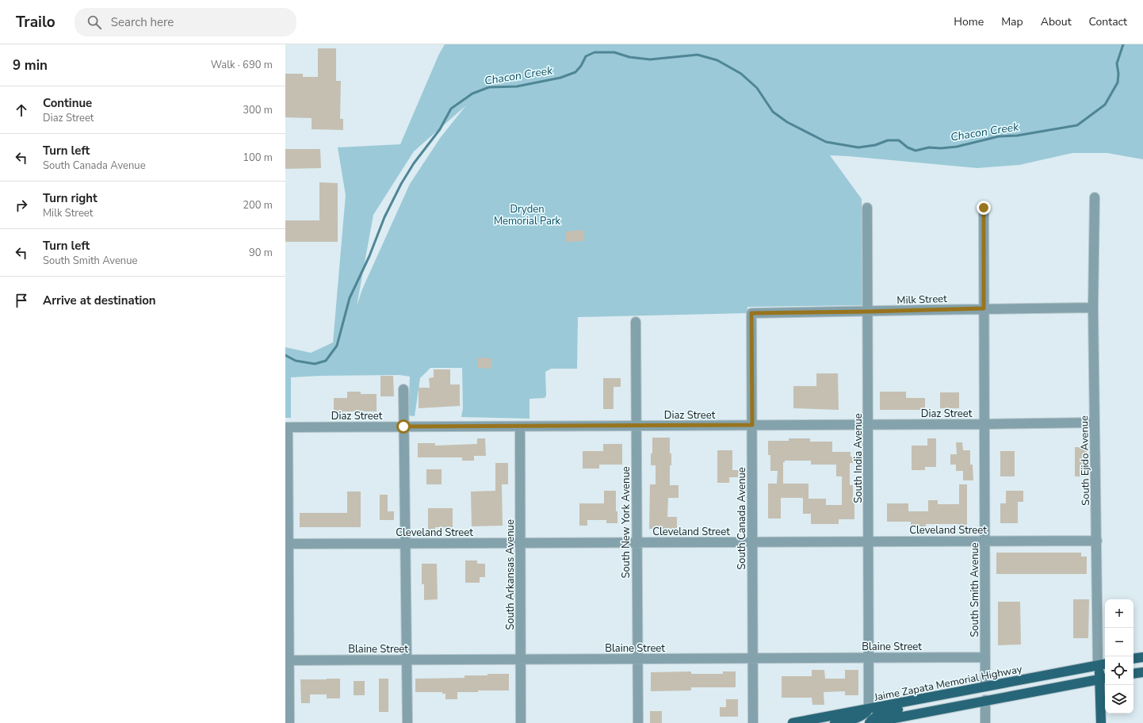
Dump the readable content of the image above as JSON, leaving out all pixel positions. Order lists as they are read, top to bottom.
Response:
{
  "streets": {
    "main road": ["South Ejido Avenue", "Jaime Zapata Memorial Highway"],
    "street": [
      "Milk Street",
      "Diaz Street",
      "South India Avenue",
      "South Canada Avenue",
      "South New York Avenue",
      "Cleveland Street",
      "South Arkansas Avenue",
      "South Smith Avenue",
      "Blaine Street"
    ]
  },
  "crossings": [
    ["Milk Street", "South India Avenue"],
    ["Milk Street", "South Ejido Avenue"],
    ["Milk Street", "South Canada Avenue"],
    ["Milk Street", "South Smith Avenue"],
    ["Diaz Street", "South India Avenue"],
    ["Diaz Street", "South Ejido Avenue"],
    ["Diaz Street", "South Canada Avenue"],
    ["Diaz Street", "South New York Avenue"],
    ["Diaz Street", "South Arkansas Avenue"],
    ["Diaz Street", "South Smith Avenue"],
    ["South India Avenue", "Cleveland Street"],
    ["South India Avenue", "Blaine Street"],
    ["South India Avenue", "Jaime Zapata Memorial Highway"],
    ["South Ejido Avenue", "Cleveland Street"],
    ["South Ejido Avenue", "Jaime Zapata Memorial Highway"],
    ["South Canada Avenue", "Cleveland Street"],
    ["South Canada Avenue", "Blaine Street"],
    ["South New York Avenue", "Cleveland Street"],
    ["South New York Avenue", "Blaine Street"],
    ["Cleveland Street", "South Arkansas Avenue"],
    ["Cleveland Street", "South Smith Avenue"],
    ["South Arkansas Avenue", "Blaine Street"],
    ["South Smith Avenue", "Blaine Street"],
    ["South Smith Avenue", "Jaime Zapata Memorial Highway"]
  ],
  "water": ["Chacon Creek"],
  "parks": ["Dryden Memorial Park"],
  "page": {
    "header": "Trailo",
    "search": "Search here",
    "nav": [
      "Home",
      "Map",
      "About",
      "Contact"
    ],
    "heading": ["9 min", "Walk · 690 m"],
    "list": [
      ["Continue", "Diaz Street", "300 m"],
      ["Turn left", "South Canada Avenue", "100 m"],
      ["Turn right", "Milk Street", "200 m"],
      ["Turn left", "South Smith Avenue", "90 m"],
      "Arrive at destination"
    ],
    "map_buttons": ["+", "−"]
  }
}
